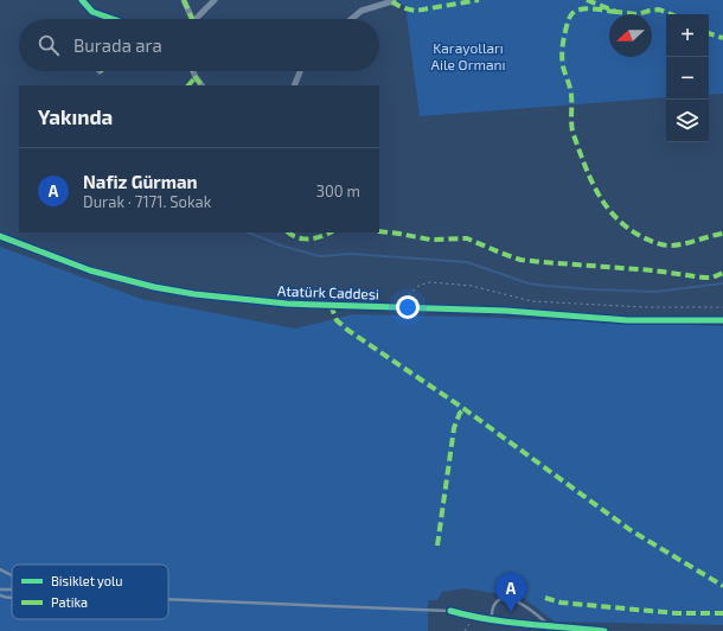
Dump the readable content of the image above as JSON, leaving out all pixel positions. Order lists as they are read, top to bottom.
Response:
{
  "streets": {
    "street": ["Atatürk Caddesi"]
  },
  "parks": ["Karayolları Aile Ormanı"],
  "legend": ["Bisiklet yolu", "Patika"],
  "north": "left",
  "page": {
    "map_buttons": ["+", "−"],
    "search": "Burada ara",
    "heading": "Yakında",
    "list": [
      {
        "mark": "A",
        "name": "Nafiz Gürman",
        "note": "Durak · 7171. Sokak",
        "value": "300 m"
      }
    ],
    "pins": "A"
  }
}
